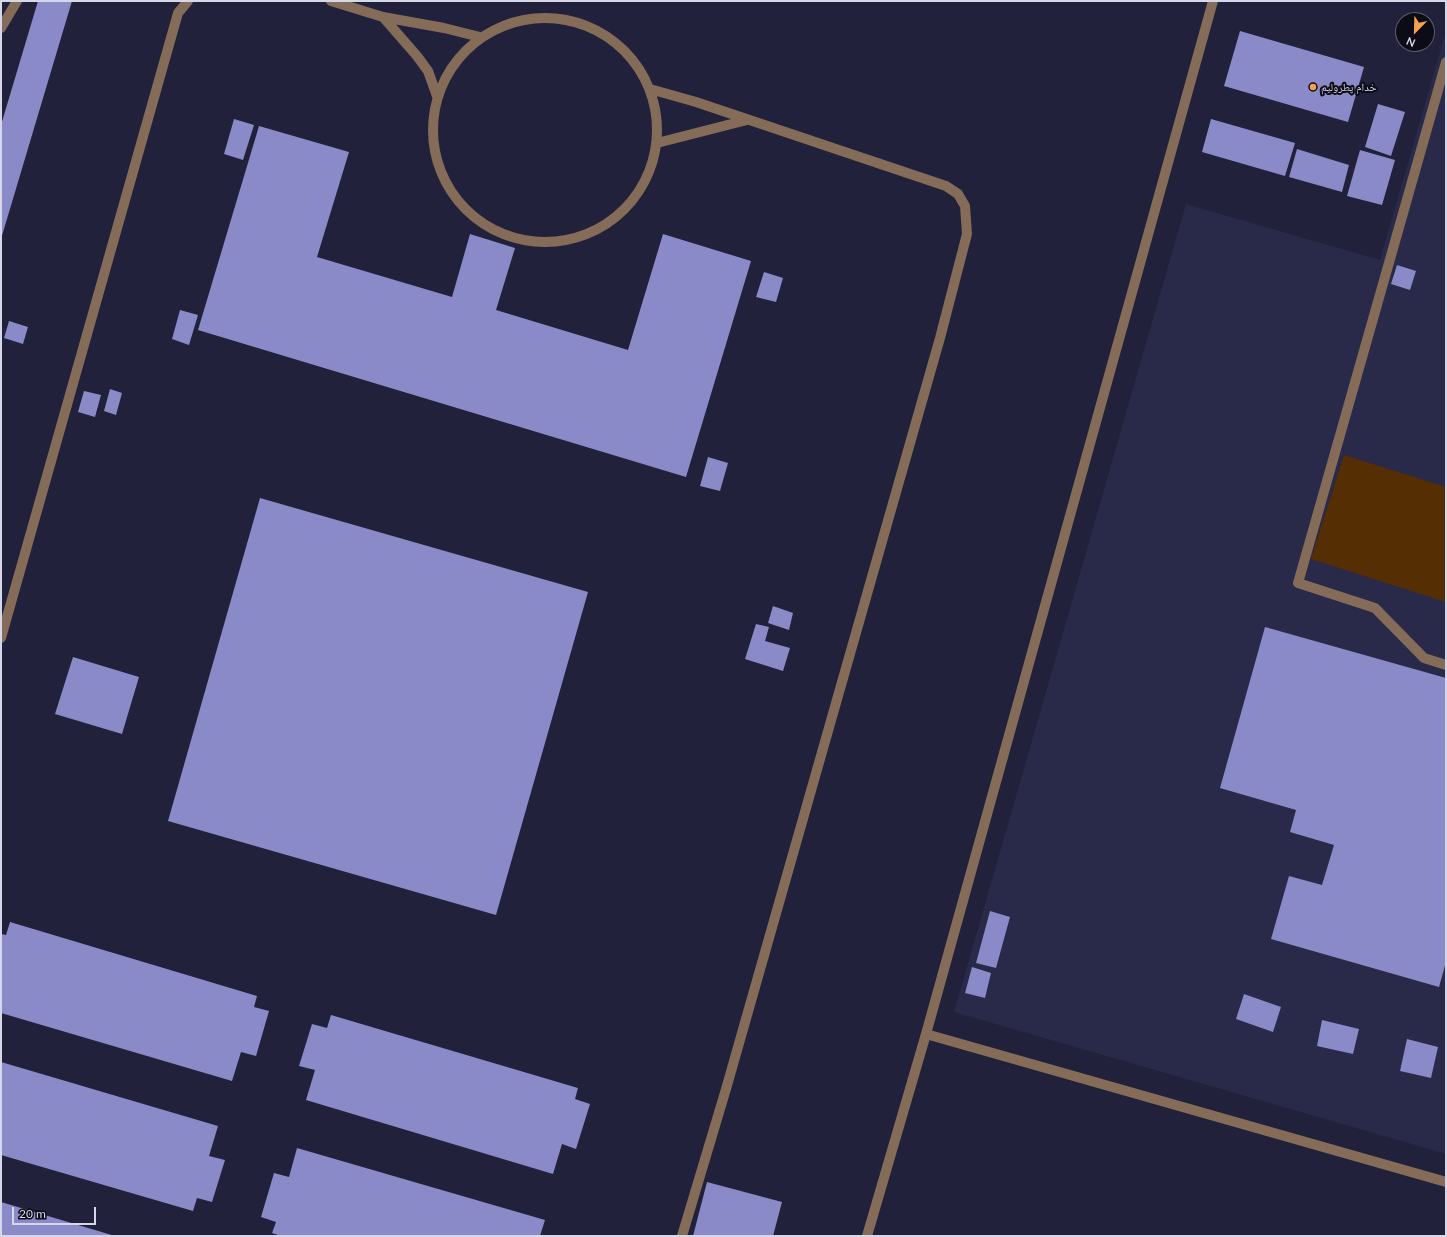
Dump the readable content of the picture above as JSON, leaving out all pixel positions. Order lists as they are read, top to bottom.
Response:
{
  "places": ["خدام پطرولیم"],
  "scale_bar": "20 m",
  "north": "bottom left"
}
